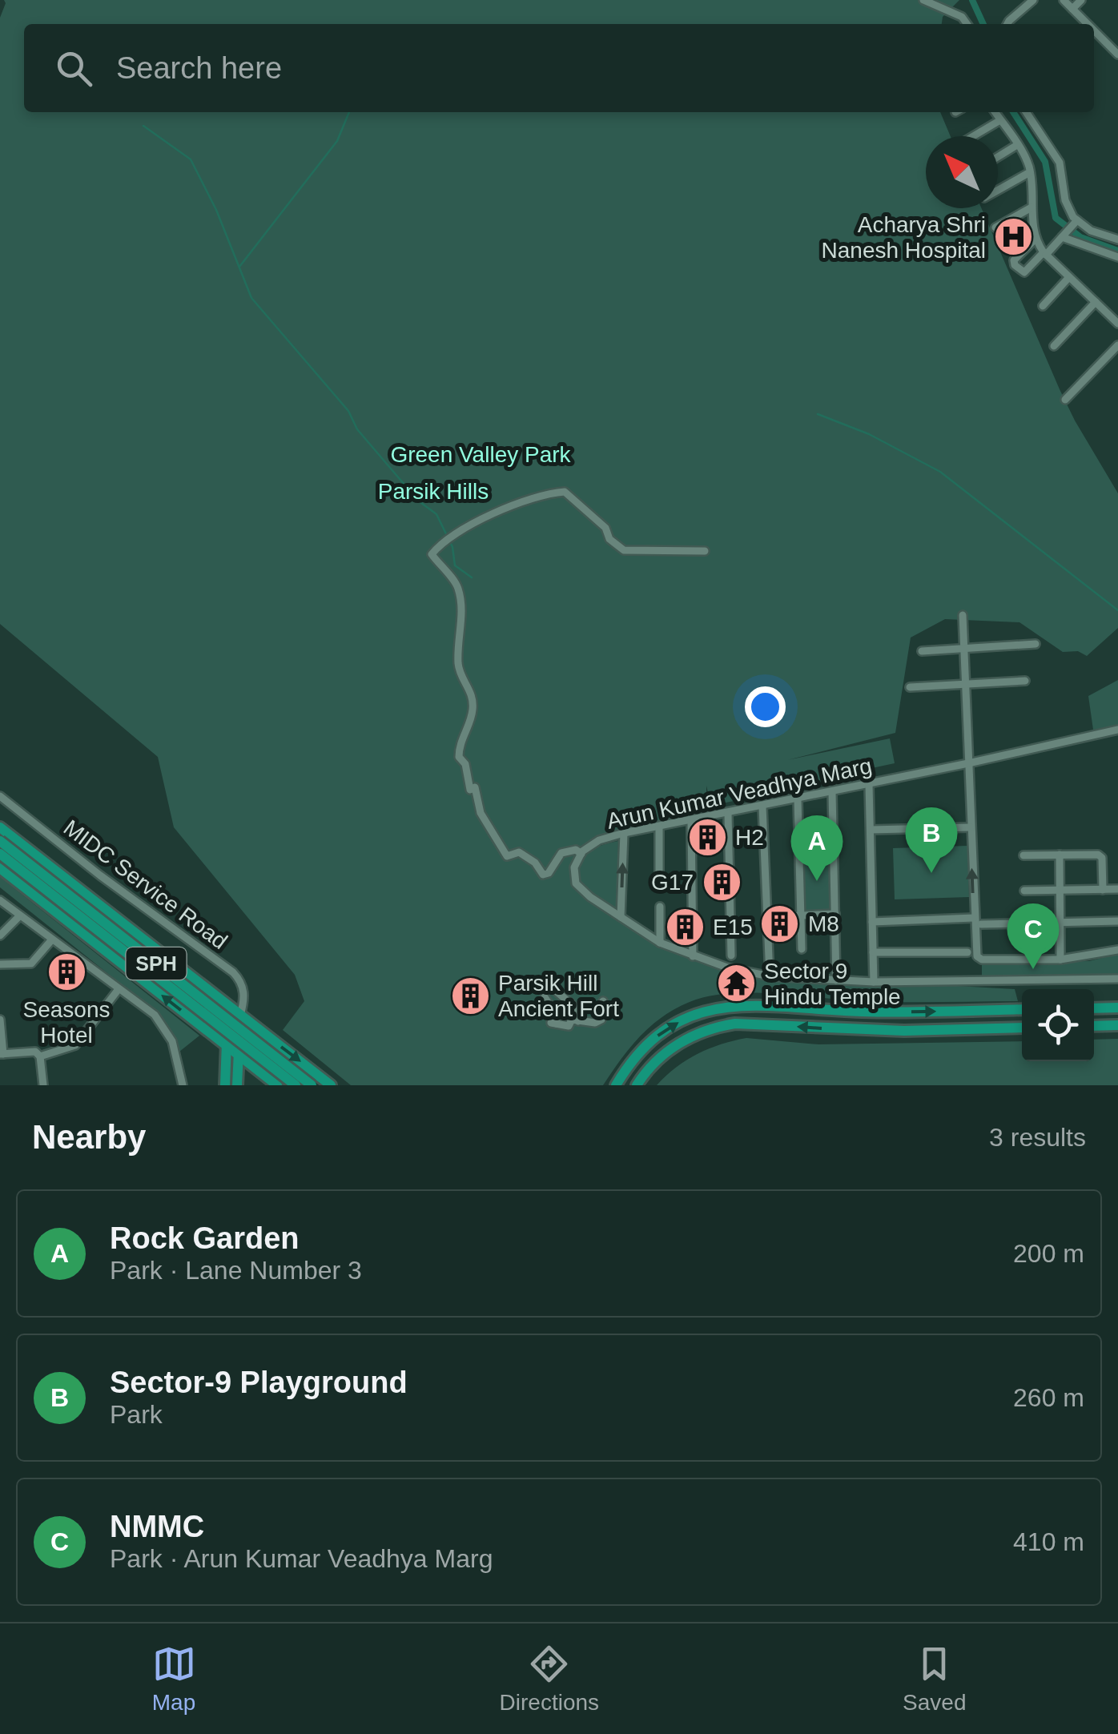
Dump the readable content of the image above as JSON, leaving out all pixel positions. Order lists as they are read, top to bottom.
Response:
{
  "streets": {
    "highway": ["SPH"],
    "street": ["Arun Kumar Veadhya Marg", "MIDC Service Road"]
  },
  "parks": ["Green Valley Park", "Parsik Hills"],
  "places": {
    "hospital": ["Acharya Shri Nanesh Hospital"],
    "building": [
      "H2",
      "G17",
      "M8",
      "E15",
      "Seasons Hotel",
      "Parsik Hill Ancient Fort"
    ],
    "temple": ["Sector 9 Hindu Temple"]
  },
  "north": "top left",
  "page": {
    "search": "Search here",
    "pins": ["B", "A", "C"],
    "heading": ["Nearby", "3 results"],
    "list": [
      {
        "mark": "A",
        "name": "Rock Garden",
        "note": "Park · Lane Number 3",
        "value": "200 m"
      },
      {
        "mark": "B",
        "name": "Sector-9 Playground",
        "note": "Park",
        "value": "260 m"
      },
      {
        "mark": "C",
        "name": "NMMC",
        "note": "Park · Arun Kumar Veadhya Marg",
        "value": "410 m"
      }
    ],
    "nav": ["Map", "Directions", "Saved"]
  }
}
